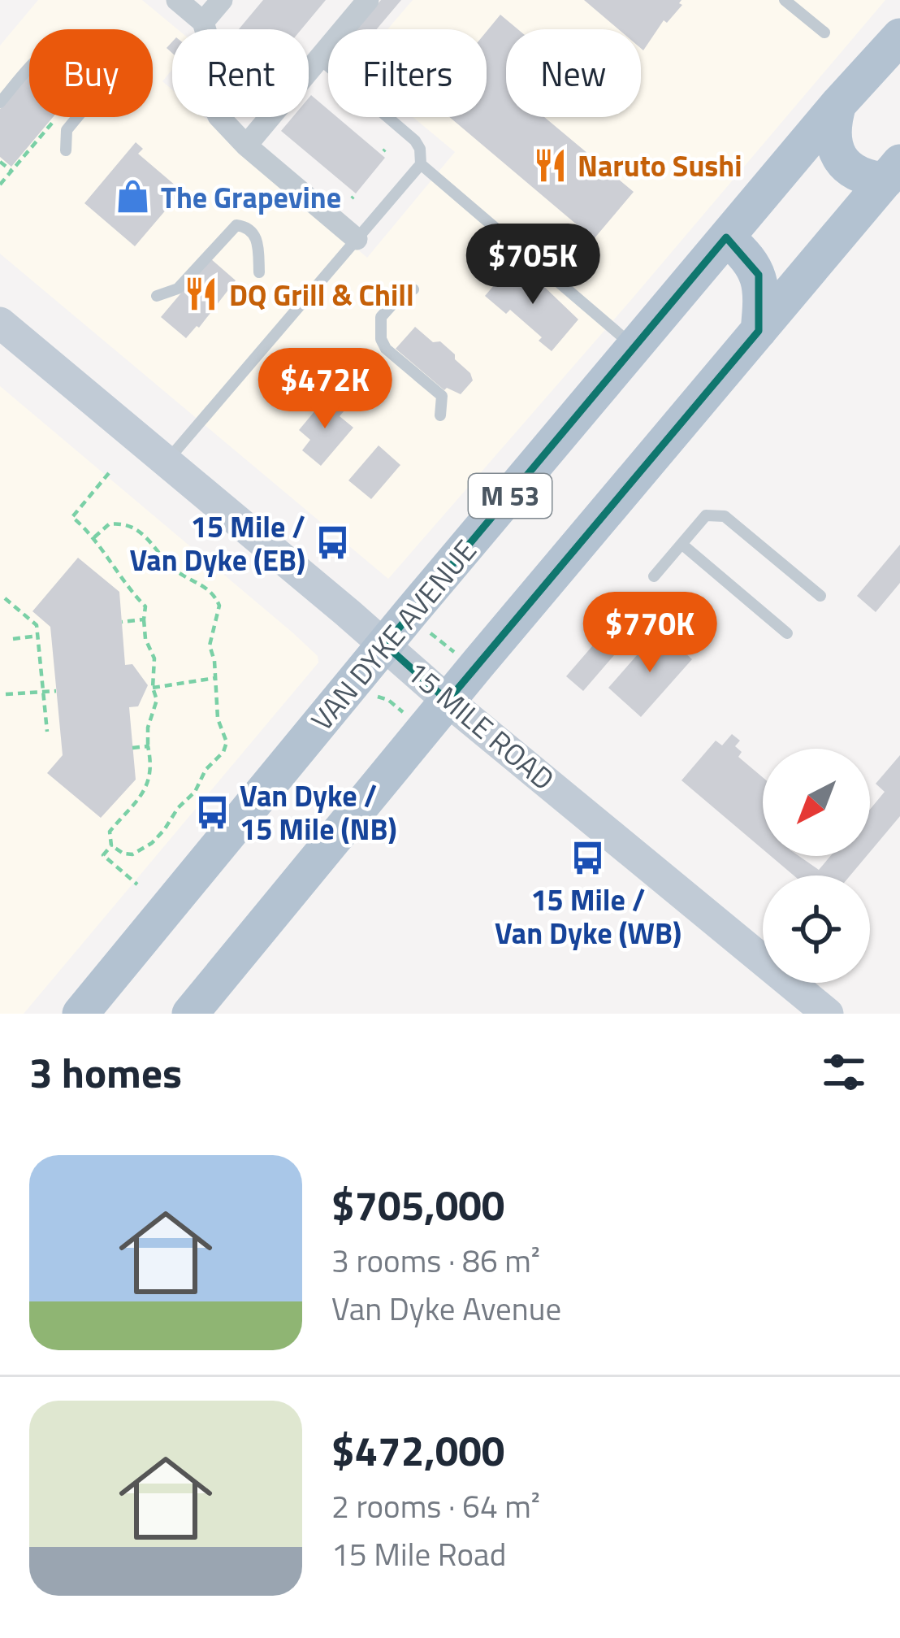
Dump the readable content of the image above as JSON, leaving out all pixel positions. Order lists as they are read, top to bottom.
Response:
{
  "streets": {
    "main road": ["M 53", "VAN DYKE AVENUE", "15 MILE ROAD"]
  },
  "crossings": [
    ["M 53", "15 MILE ROAD"],
    ["VAN DYKE AVENUE", "15 MILE ROAD"]
  ],
  "places": {
    "restaurant": ["Naruto Sushi", "DQ Grill & Chill"],
    "shop": ["The Grapevine"],
    "bus stop": ["15 Mile / Van Dyke (EB)", "Van Dyke / 15 Mile (NB)", "15 Mile / Van Dyke (WB)"]
  },
  "north": "bottom left",
  "page": {
    "chip": [
      "Buy",
      "Rent",
      "Filters",
      "New"
    ],
    "price": ["$705K", "$472K", "$770K"],
    "heading": "3 homes",
    "list": [
      {
        "name": "$705,000",
        "note": "3 rooms · 86 m² · Van Dyke Avenue"
      },
      {
        "name": "$472,000",
        "note": "2 rooms · 64 m² · 15 Mile Road"
      }
    ]
  }
}
